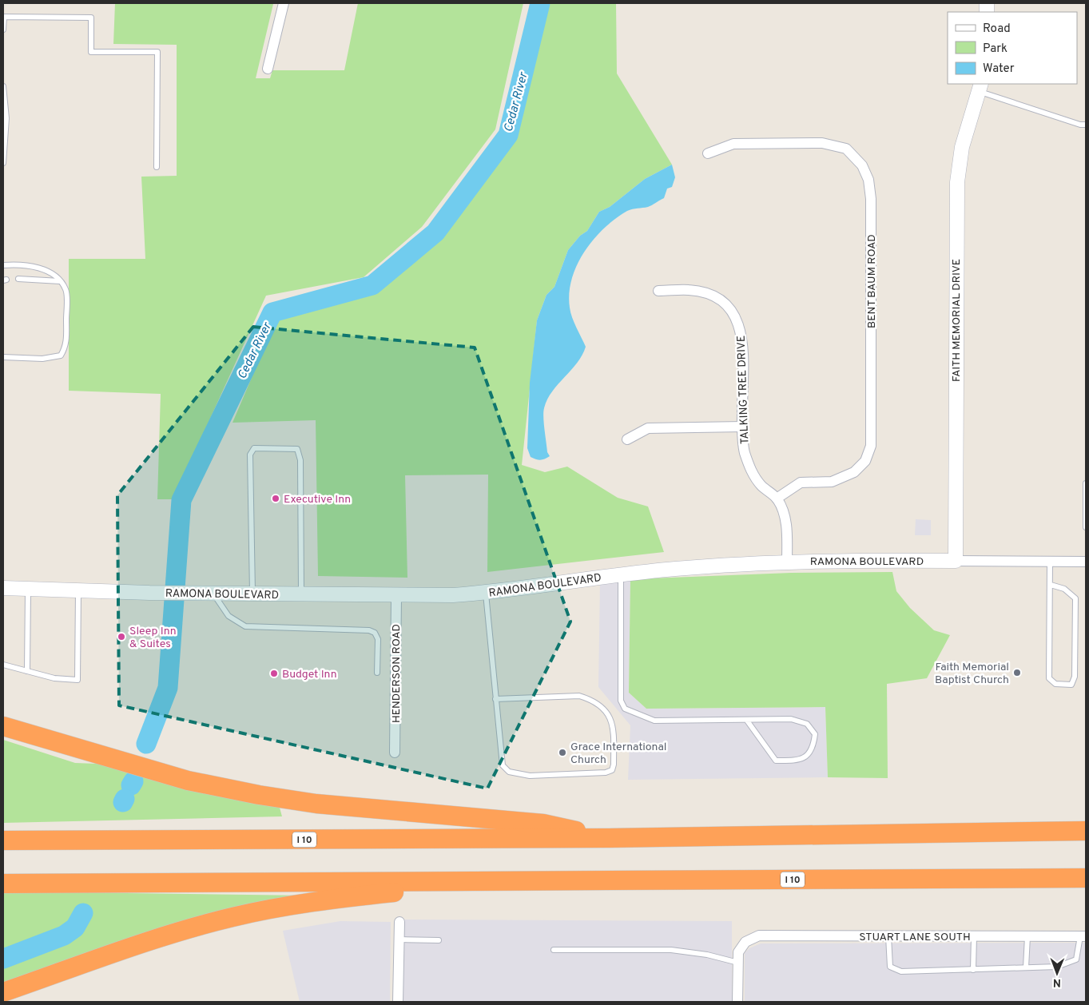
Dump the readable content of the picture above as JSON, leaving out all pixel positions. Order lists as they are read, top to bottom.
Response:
{
  "streets": {
    "highway": ["I 10"],
    "street": [
      "BENT BAUM ROAD",
      "FAITH MEMORIAL DRIVE",
      "TALKING TREE DRIVE",
      "RAMONA BOULEVARD",
      "HENDERSON ROAD",
      "STUART LANE SOUTH"
    ]
  },
  "crossings": [
    ["BENT BAUM ROAD", "TALKING TREE DRIVE"],
    ["FAITH MEMORIAL DRIVE", "RAMONA BOULEVARD"],
    ["TALKING TREE DRIVE", "RAMONA BOULEVARD"],
    ["RAMONA BOULEVARD", "HENDERSON ROAD"]
  ],
  "water": ["Cedar River"],
  "places": [
    "Executive Inn",
    "Sleep Inn & Suites",
    "Faith Memorial Baptist Church",
    "Budget Inn",
    "Grace International Church"
  ],
  "legend": ["Road", "Park", "Water"],
  "north": "bottom"
}
